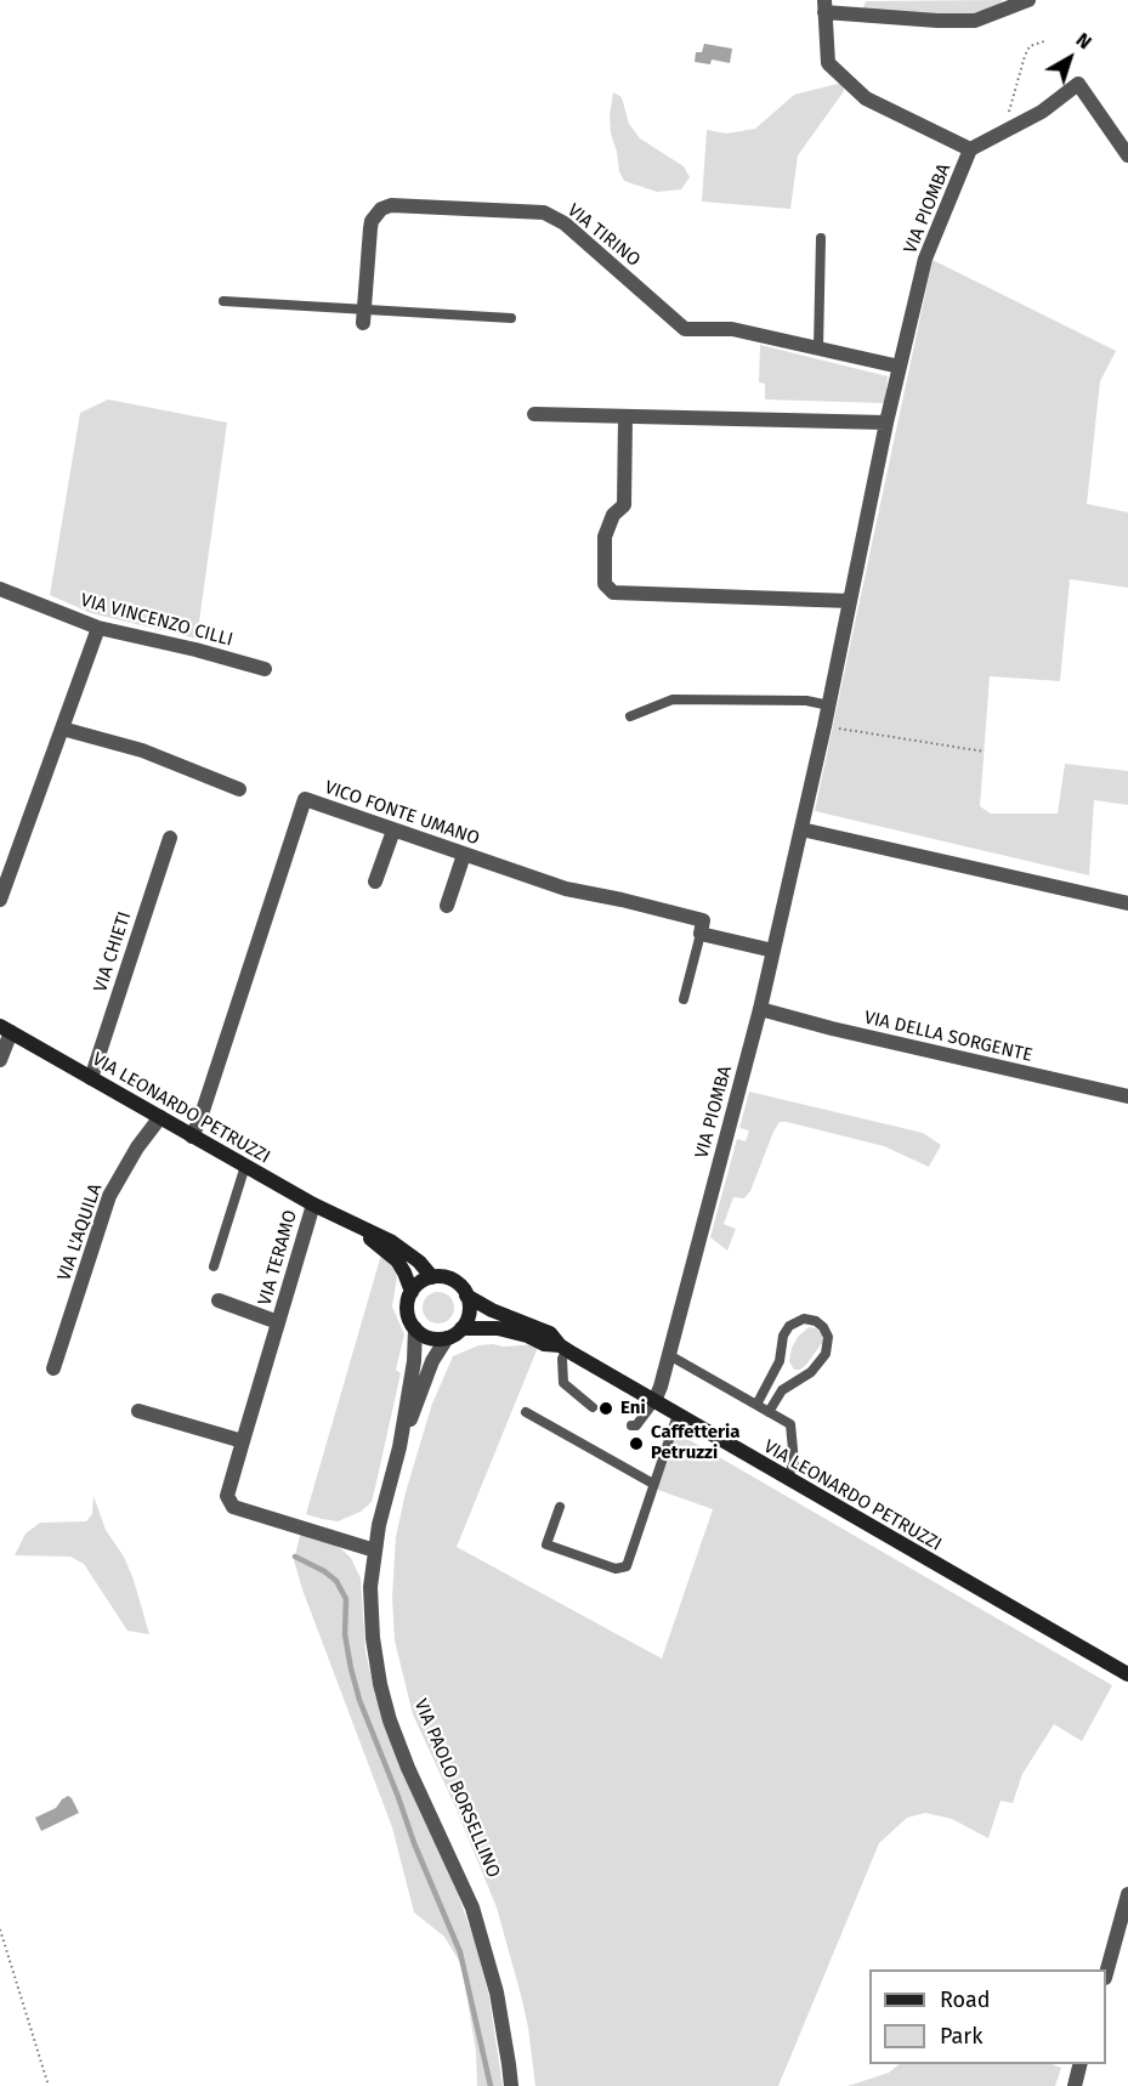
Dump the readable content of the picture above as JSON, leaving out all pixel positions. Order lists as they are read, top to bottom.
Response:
{
  "streets": {
    "main road": ["VIA LEONARDO PETRUZZI"],
    "street": [
      "VIA PIOMBA",
      "VIA TIRINO",
      "VIA VINCENZO CILLI",
      "VICO FONTE UMANO",
      "VIA CHIETI",
      "VIA DELLA SORGENTE",
      "VIA L'AQUILA",
      "VIA TERAMO",
      "VIA PAOLO BORSELLINO"
    ]
  },
  "crossings": [
    ["VIA PIOMBA", "VIA TIRINO"],
    ["VIA PIOMBA", "VICO FONTE UMANO"],
    ["VIA PIOMBA", "VIA DELLA SORGENTE"],
    ["VIA PIOMBA", "VIA LEONARDO PETRUZZI"],
    ["VICO FONTE UMANO", "VIA LEONARDO PETRUZZI"],
    ["VIA CHIETI", "VIA LEONARDO PETRUZZI"],
    ["VIA LEONARDO PETRUZZI", "VIA L'AQUILA"],
    ["VIA LEONARDO PETRUZZI", "VIA TERAMO"],
    ["VIA LEONARDO PETRUZZI", "VIA PAOLO BORSELLINO"],
    ["VIA TERAMO", "VIA PAOLO BORSELLINO"]
  ],
  "places": ["Eni", "Caffetteria Petruzzi"],
  "legend": ["Road", "Park"],
  "north": "top right"
}
